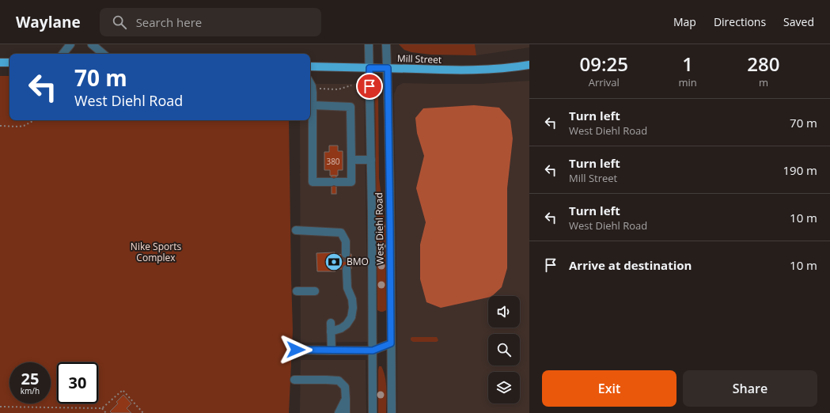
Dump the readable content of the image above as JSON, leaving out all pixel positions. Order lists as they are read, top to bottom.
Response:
{
  "streets": {
    "main road": ["Mill Street"],
    "street": ["West Diehl Road"]
  },
  "crossings": [
    ["Mill Street", "West Diehl Road"]
  ],
  "parks": ["Nike Sports Complex"],
  "places": {
    "bank": ["BMO"]
  },
  "house_numbers": ["380"],
  "page": {
    "header": "Waylane",
    "search": "Search here",
    "nav": ["Map", "Directions", "Saved"],
    "eta": [
      "09:25",
      "Arrival",
      "1",
      "min",
      "280",
      "m"
    ],
    "turn": ["70 m", "West Diehl Road"],
    "list": [
      {
        "name": "Turn left",
        "note": "West Diehl Road",
        "value": "70 m"
      },
      {
        "name": "Turn left",
        "note": "Mill Street",
        "value": "190 m"
      },
      {
        "name": "Turn left",
        "note": "West Diehl Road",
        "value": "10 m"
      },
      {
        "name": "Arrive at destination",
        "value": "10 m"
      }
    ],
    "speed": "25 km/h",
    "limit": "30",
    "buttons": ["Exit", "Share"]
  }
}
